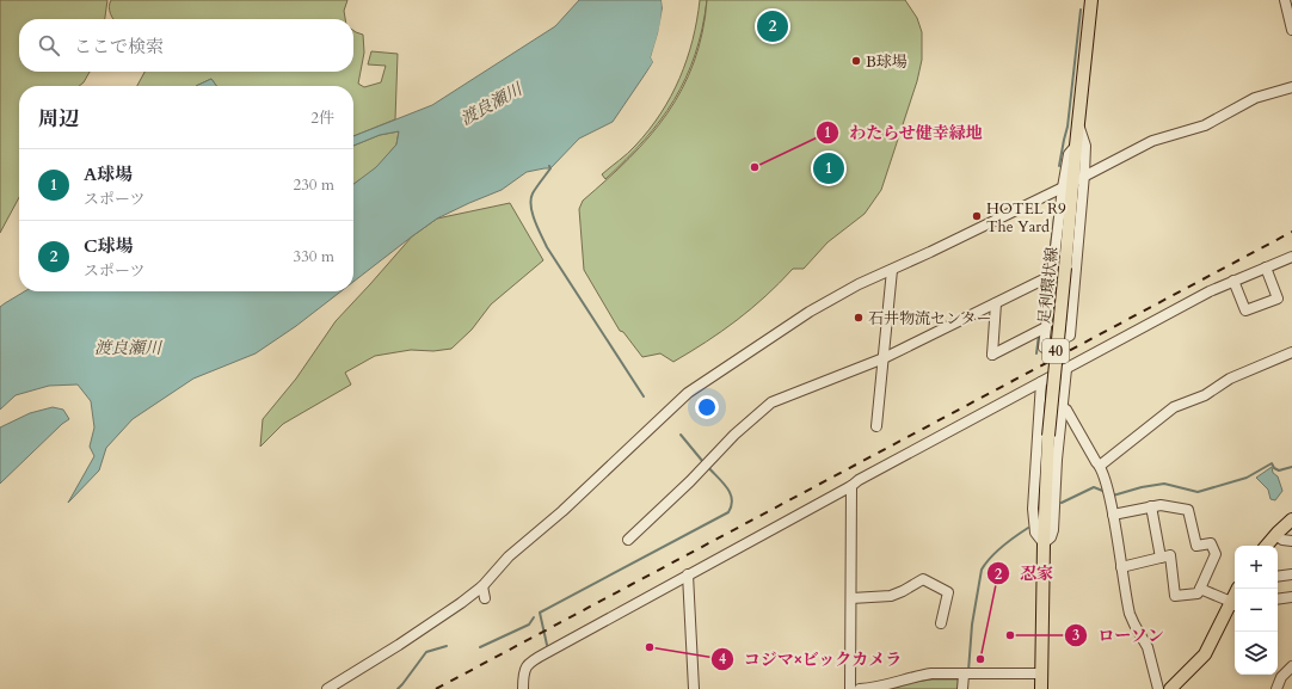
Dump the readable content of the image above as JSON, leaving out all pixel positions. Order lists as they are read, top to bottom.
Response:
{
  "streets": {
    "main road": ["足利環状線", "40"]
  },
  "water": ["渡良瀬川"],
  "places": [
    "B球場",
    "わたらせ健幸緑地",
    "HOTEL R9 The Yard",
    "石井物流センター",
    "ローソン",
    "コジマ×ビックカメラ",
    "忍家"
  ],
  "page": {
    "pins": ["2", "1"],
    "search": "ここで検索",
    "heading": ["周辺", "2件"],
    "list": [
      {
        "mark": "1",
        "name": "A球場",
        "note": "スポーツ",
        "value": "230 m"
      },
      {
        "mark": "2",
        "name": "C球場",
        "note": "スポーツ",
        "value": "330 m"
      }
    ],
    "map_buttons": ["+", "−"]
  }
}
